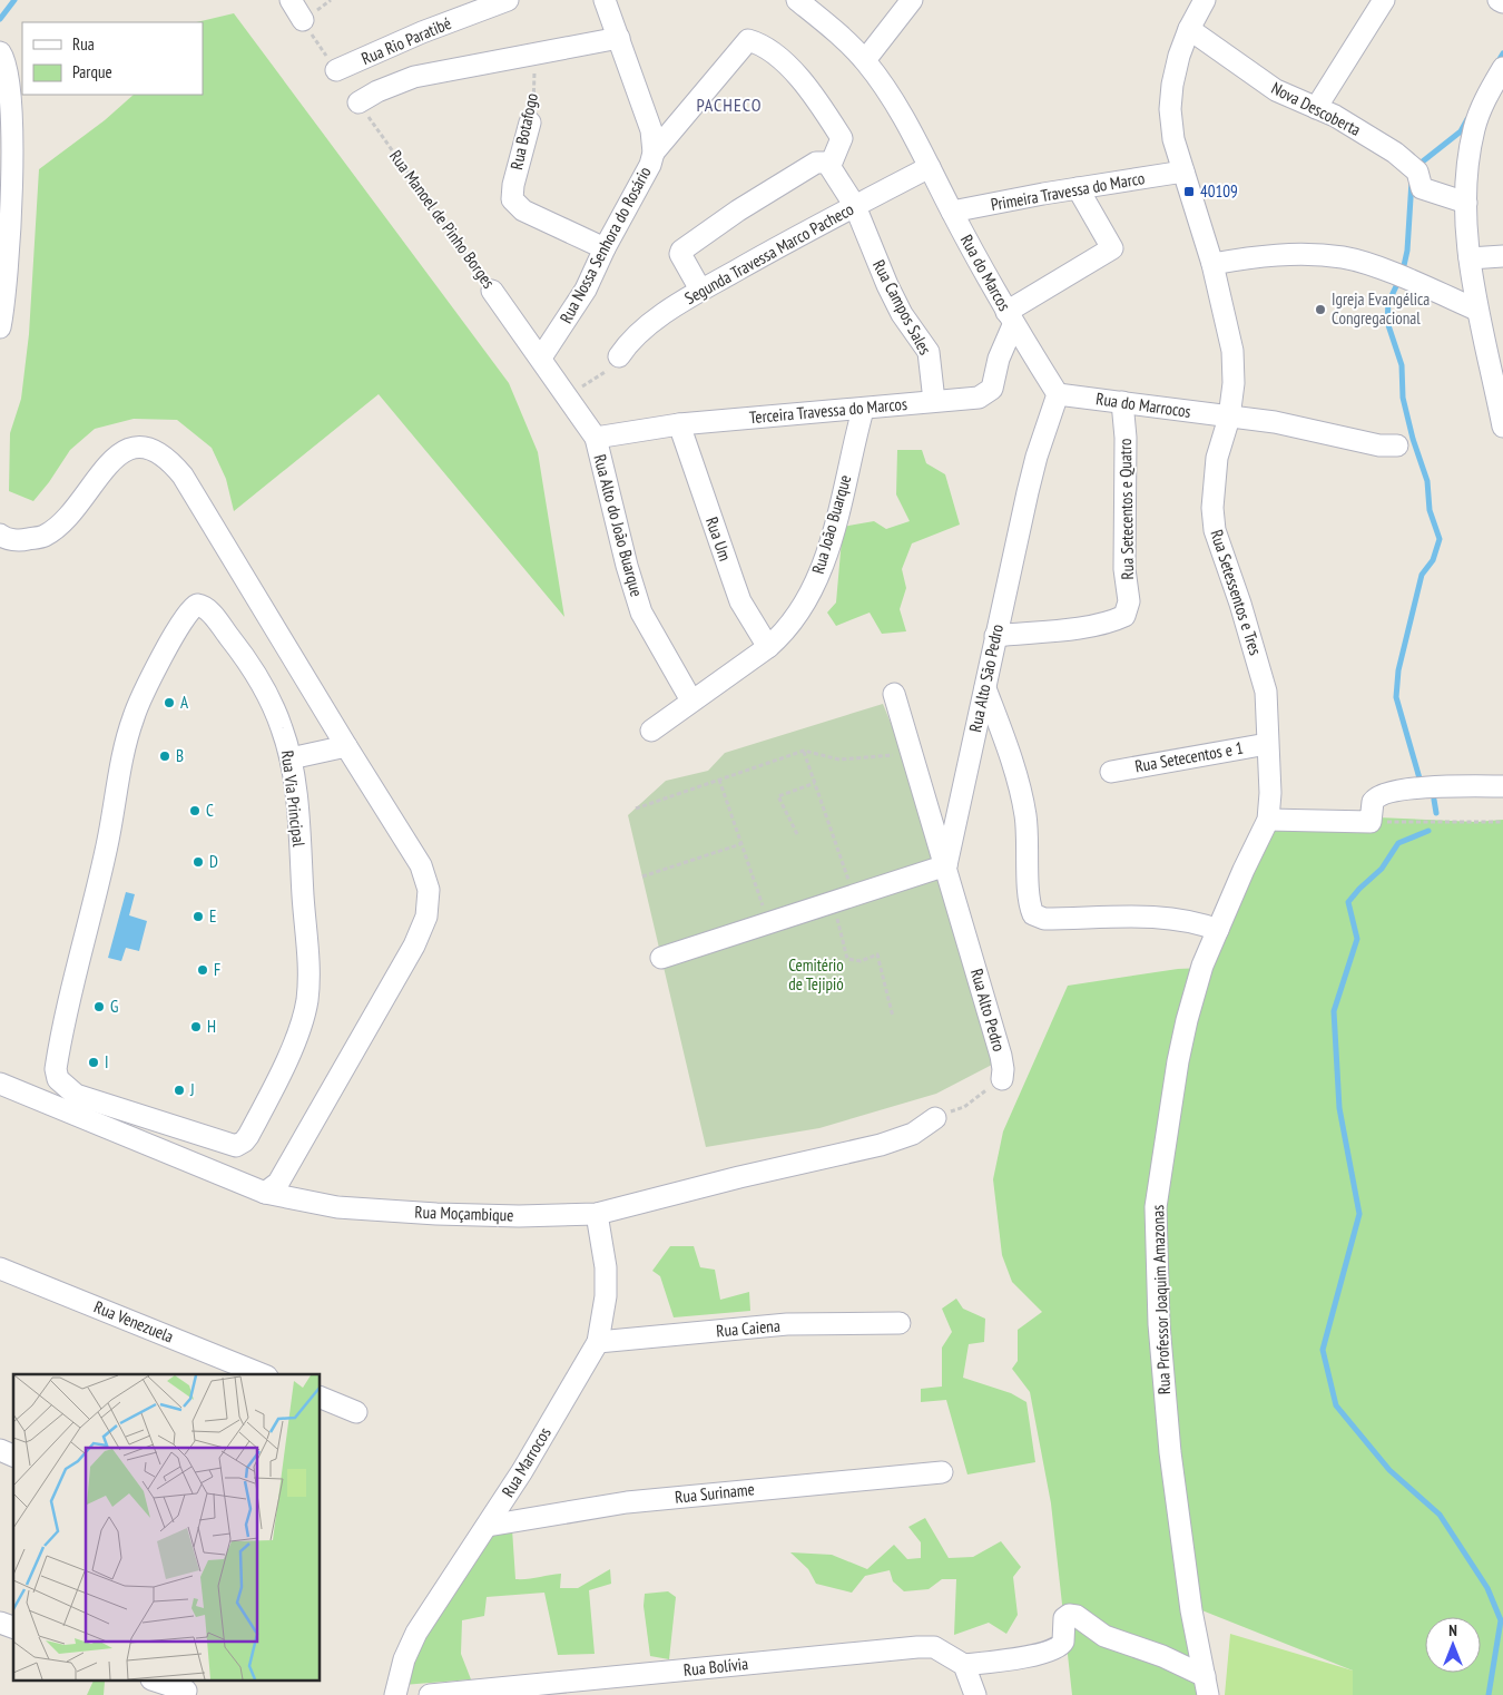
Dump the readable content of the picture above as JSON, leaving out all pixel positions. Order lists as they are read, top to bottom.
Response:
{
  "streets": {
    "street": [
      "Rua Rio Paratibé",
      "Nova Descoberta",
      "Rua Botafogo",
      "Primeira Travessa do Marco",
      "Rua Manoel de Pinho Borges",
      "Rua Nossa Senhora do Rosário",
      "Segunda Travessa Marco Pacheco",
      "Rua do Marcos",
      "Rua Campos Sales",
      "Rua do Marrocos",
      "Terceira Travessa do Marcos",
      "Rua Setecentos e Quatro",
      "Rua João Buarque",
      "Rua Alto do João Buarque",
      "Rua Um",
      "Rua Setessentos e Tres",
      "Rua Alto São Pedro",
      "Rua Setecentos e 1",
      "Rua Via Principal",
      "Rua Alto Pedro",
      "Rua Moçambique",
      "Rua Professor Joaquim Amazonas",
      "Rua Venezuela",
      "Rua Caiena",
      "Rua Marrocos",
      "Rua Suriname",
      "Rua Bolívia"
    ]
  },
  "crossings": [
    ["Nova Descoberta", "Rua Setessentos e Tres"],
    ["Rua Botafogo", "Rua Nossa Senhora do Rosário"],
    ["Primeira Travessa do Marco", "Rua do Marcos"],
    ["Primeira Travessa do Marco", "Rua Setessentos e Tres"],
    ["Rua Manoel de Pinho Borges", "Rua Nossa Senhora do Rosário"],
    ["Rua Manoel de Pinho Borges", "Terceira Travessa do Marcos"],
    ["Rua Manoel de Pinho Borges", "Rua Alto do João Buarque"],
    ["Segunda Travessa Marco Pacheco", "Rua do Marcos"],
    ["Segunda Travessa Marco Pacheco", "Rua Campos Sales"],
    ["Rua do Marcos", "Rua do Marrocos"],
    ["Rua do Marcos", "Terceira Travessa do Marcos"],
    ["Rua do Marcos", "Rua Alto São Pedro"],
    ["Rua Campos Sales", "Terceira Travessa do Marcos"],
    ["Rua do Marrocos", "Rua Setecentos e Quatro"],
    ["Rua do Marrocos", "Rua Setessentos e Tres"],
    ["Rua do Marrocos", "Rua Alto São Pedro"],
    ["Terceira Travessa do Marcos", "Rua João Buarque"],
    ["Terceira Travessa do Marcos", "Rua Alto do João Buarque"],
    ["Terceira Travessa do Marcos", "Rua Um"],
    ["Rua Setecentos e Quatro", "Rua Alto São Pedro"],
    ["Rua João Buarque", "Rua Alto do João Buarque"],
    ["Rua João Buarque", "Rua Um"],
    ["Rua Setessentos e Tres", "Rua Setecentos e 1"],
    ["Rua Setessentos e Tres", "Rua Professor Joaquim Amazonas"],
    ["Rua Alto São Pedro", "Rua Alto Pedro"],
    ["Rua Moçambique", "Rua Marrocos"],
    ["Rua Caiena", "Rua Marrocos"],
    ["Rua Marrocos", "Rua Suriname"]
  ],
  "districts": ["PACHECO"],
  "parks": ["Cemitério de Tejipió"],
  "places": {
    "transit": ["40109"],
    "other": [
      "Igreja Evangélica Congregacional",
      "A",
      "B",
      "C",
      "D",
      "E",
      "F",
      "G",
      "H",
      "I",
      "J"
    ]
  },
  "legend": ["Rua", "Parque"],
  "north": "top"
}
